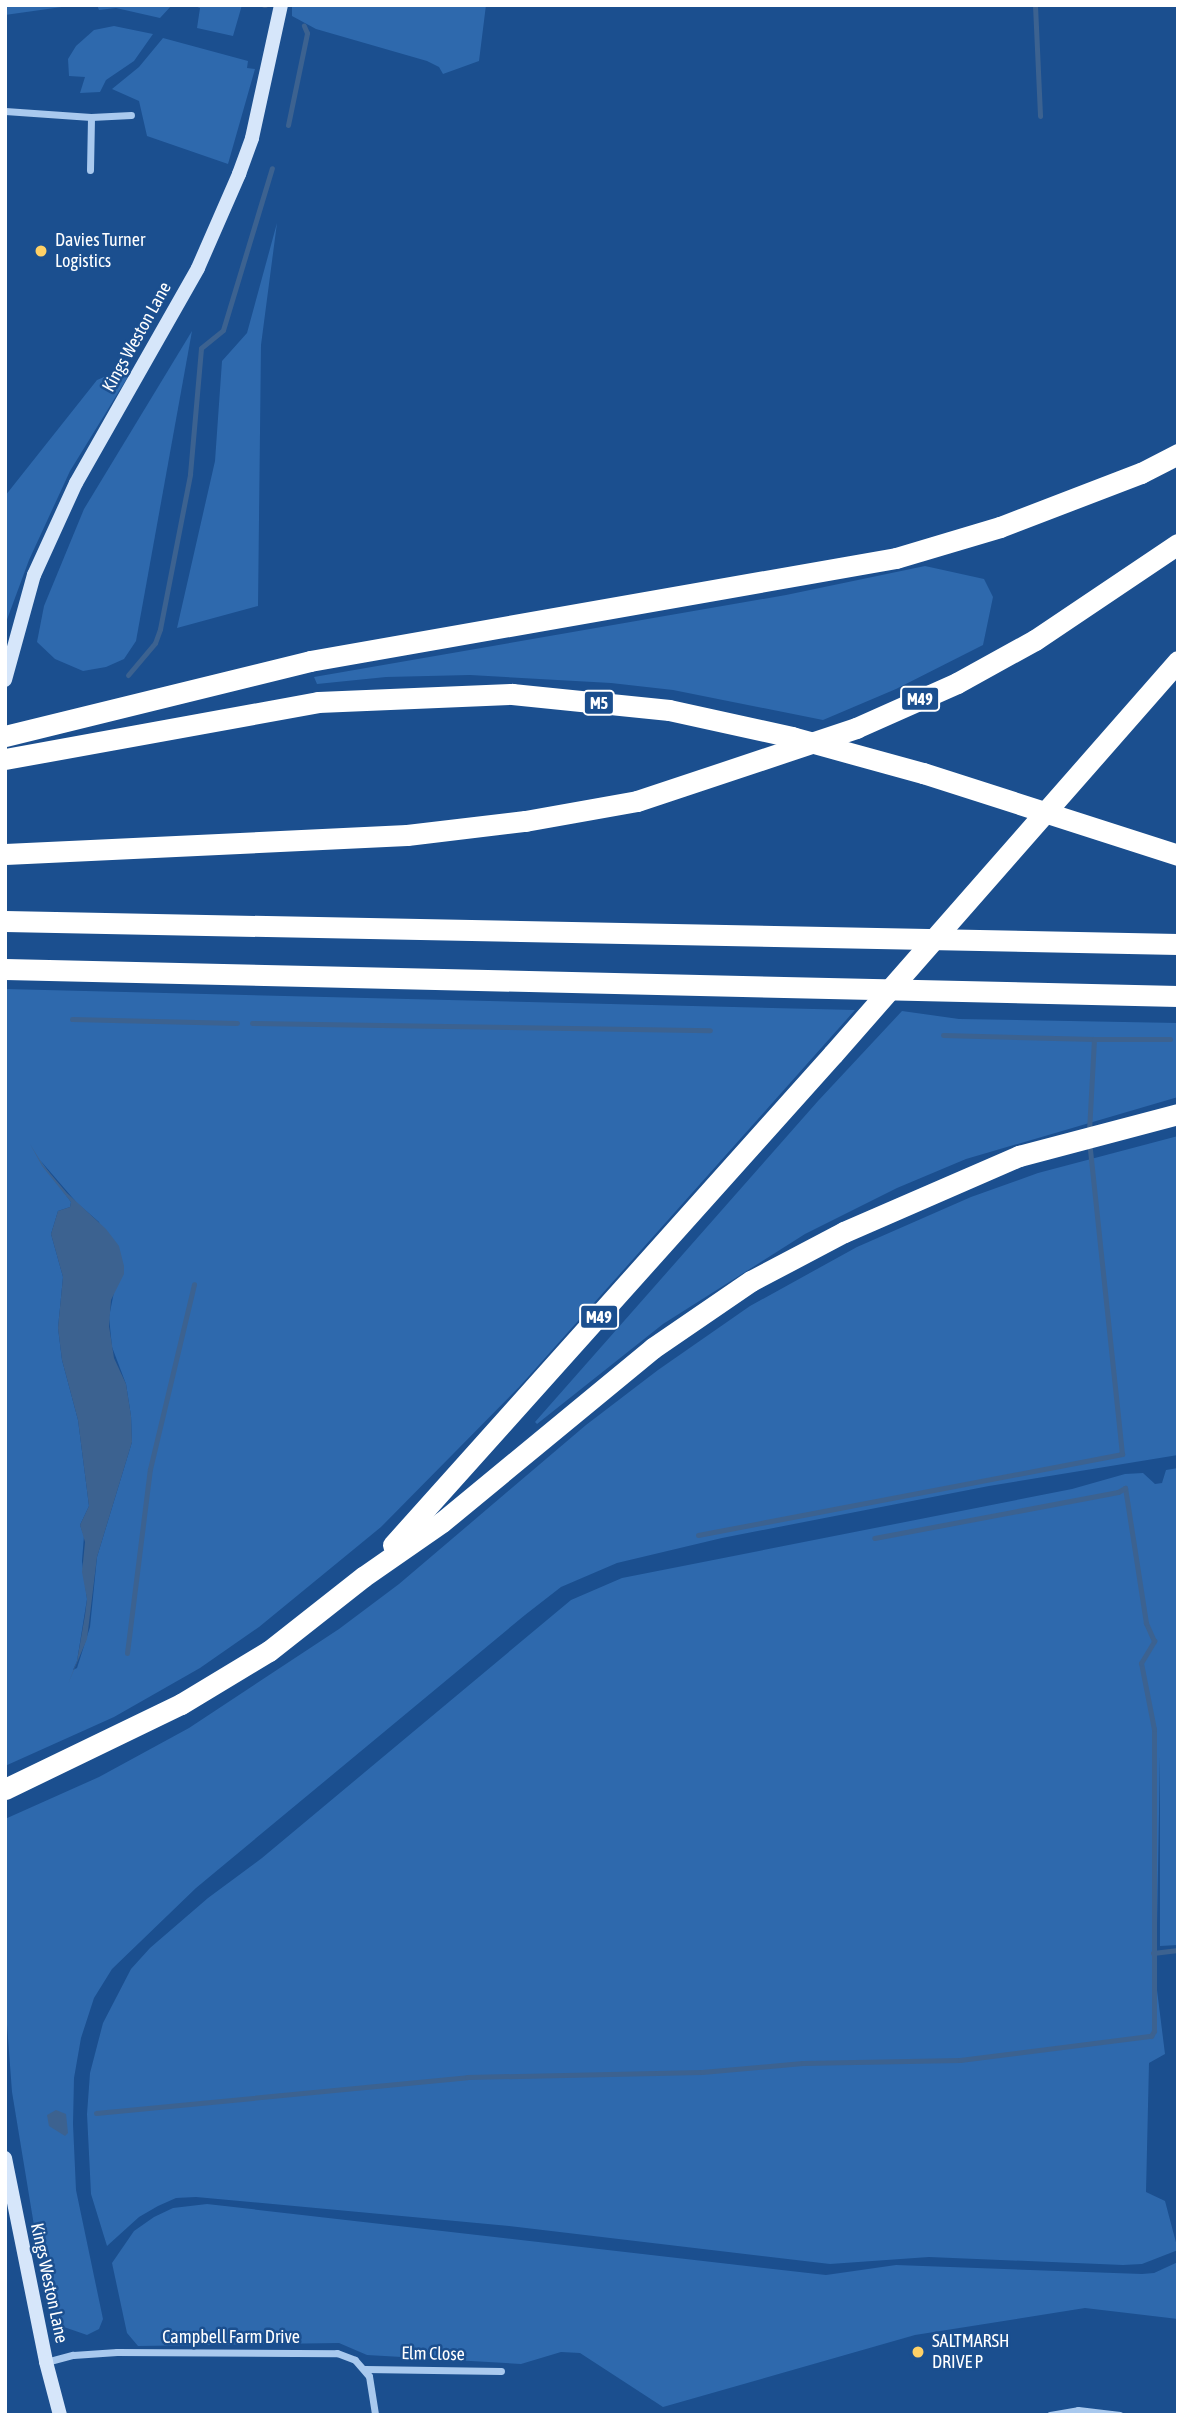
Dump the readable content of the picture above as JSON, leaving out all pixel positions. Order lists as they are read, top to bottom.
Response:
{
  "streets": {
    "highway": ["M49", "M5"],
    "street": ["Kings Weston Lane", "Campbell Farm Drive", "Elm Close"]
  },
  "crossings": [
    ["Kings Weston Lane", "Campbell Farm Drive"],
    ["Campbell Farm Drive", "Elm Close"]
  ],
  "places": ["Davies Turner Logistics", "SALTMARSH DRIVE P"]
}
